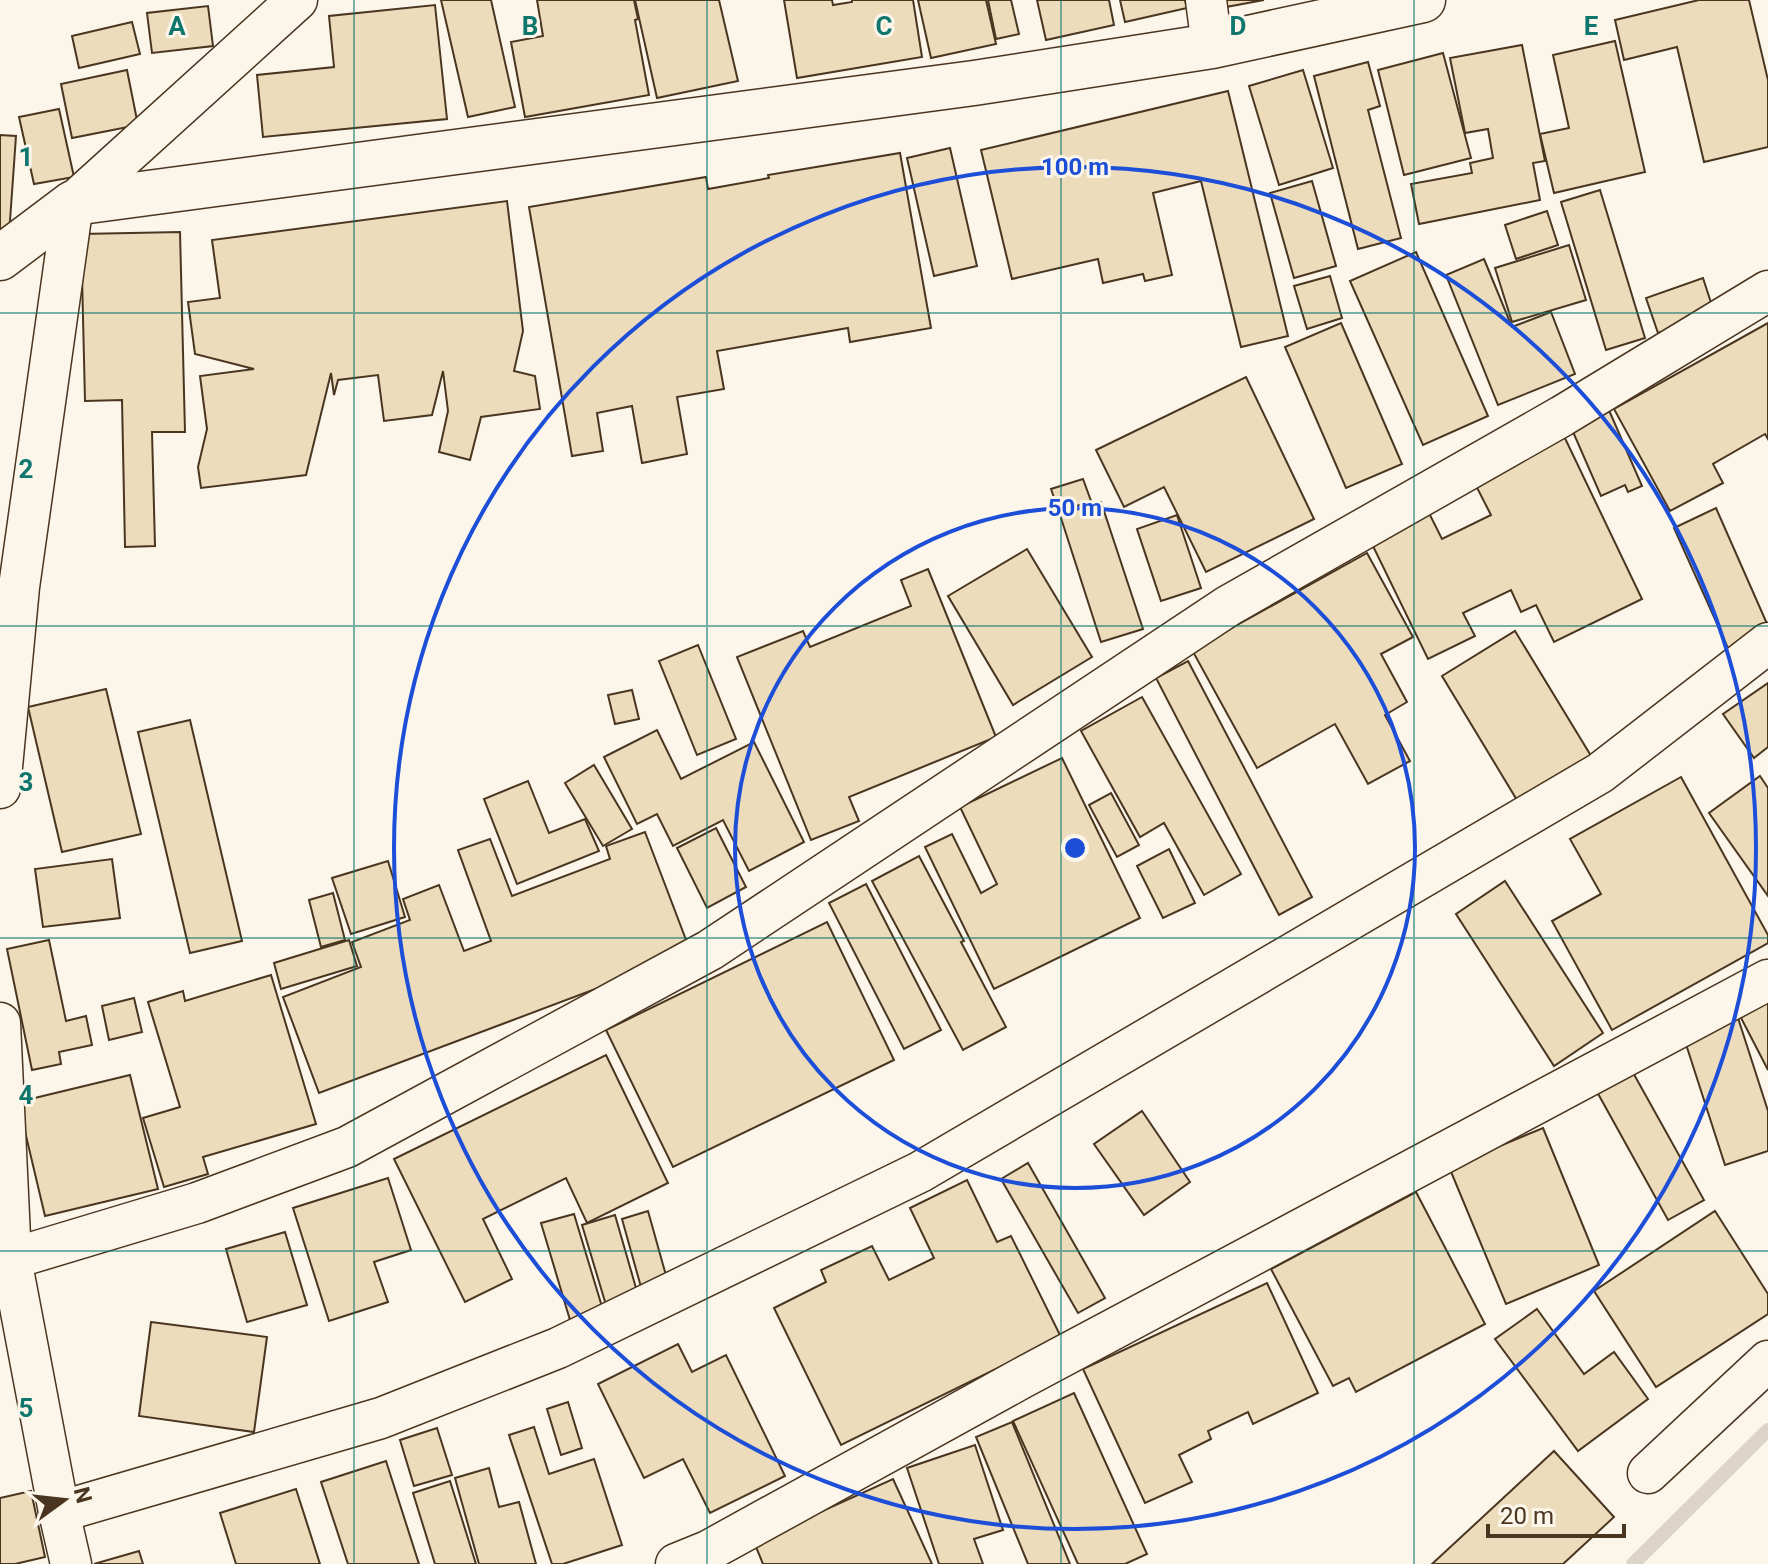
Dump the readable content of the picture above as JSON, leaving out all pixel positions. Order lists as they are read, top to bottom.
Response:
{
  "scale_bar": "20 m",
  "north": "right",
  "grid": {
    "columns": [
      "A",
      "B",
      "C",
      "D",
      "E"
    ],
    "rows": [
      "1",
      "2",
      "3",
      "4",
      "5"
    ]
  },
  "rings": ["100 m", "50 m"]
}
